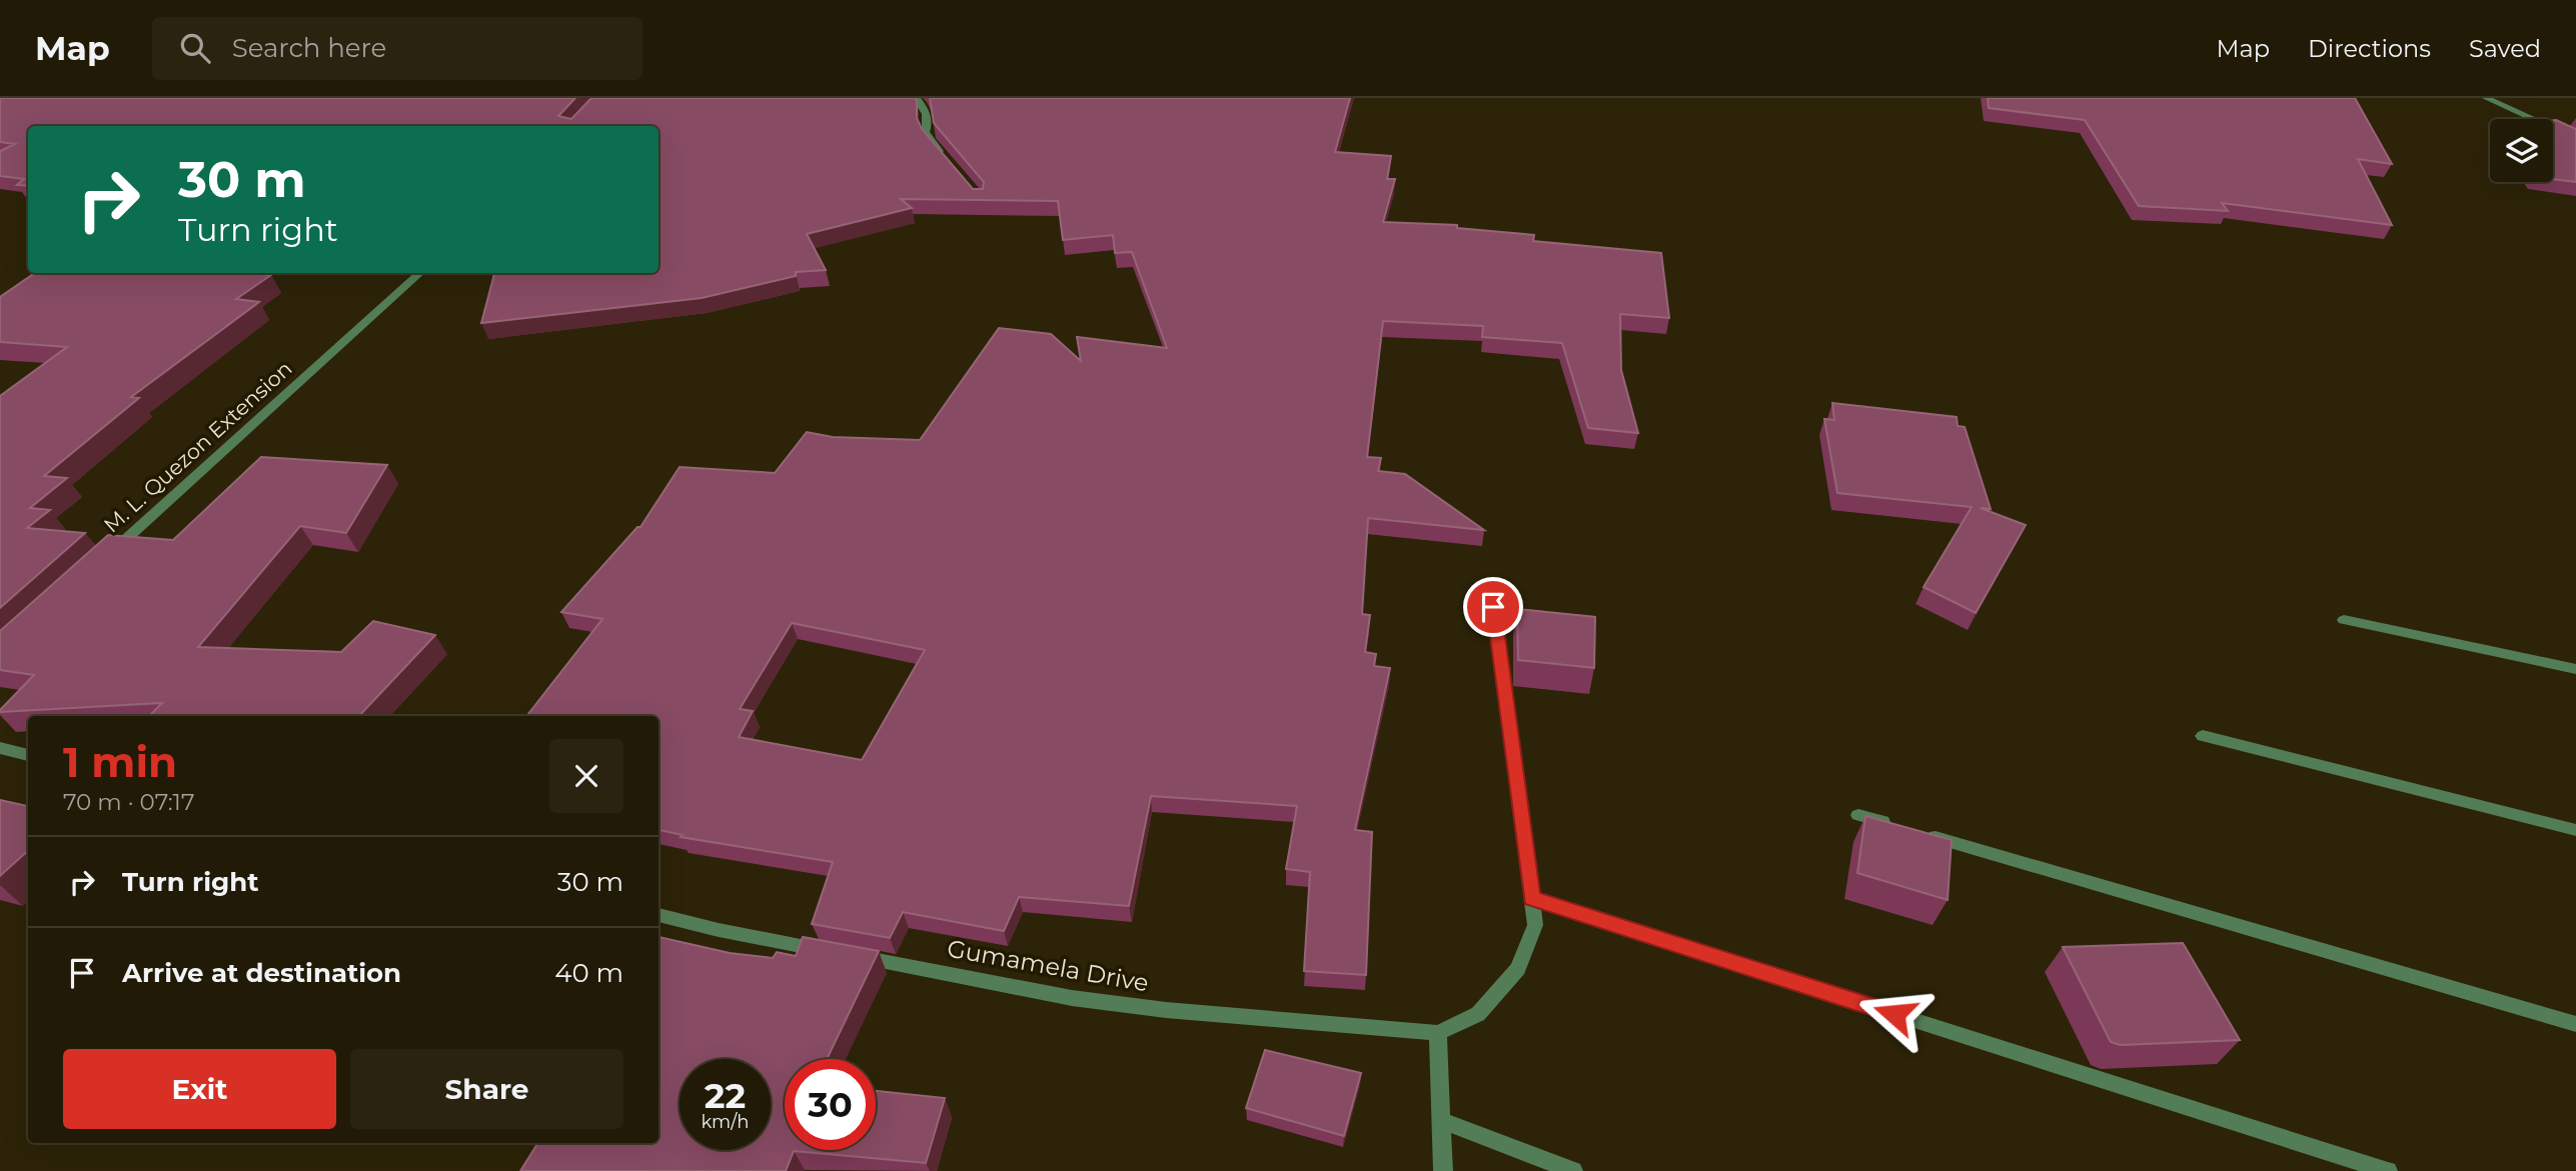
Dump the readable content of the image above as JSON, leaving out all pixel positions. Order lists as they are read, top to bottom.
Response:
{
  "streets": {
    "street": ["M. L. Quezon Extension", "Gumamela Drive"]
  },
  "page": {
    "header": "Map",
    "search": "Search here",
    "nav": ["Map", "Directions", "Saved"],
    "turn": ["30 m", "Turn right"],
    "heading": ["1 min", "70 m · 07:17"],
    "list": [
      {
        "name": "Turn right",
        "value": "30 m"
      },
      {
        "name": "Arrive at destination",
        "value": "40 m"
      }
    ],
    "buttons": ["Exit", "Share"],
    "speed": "22 km/h",
    "limit": "30"
  }
}
